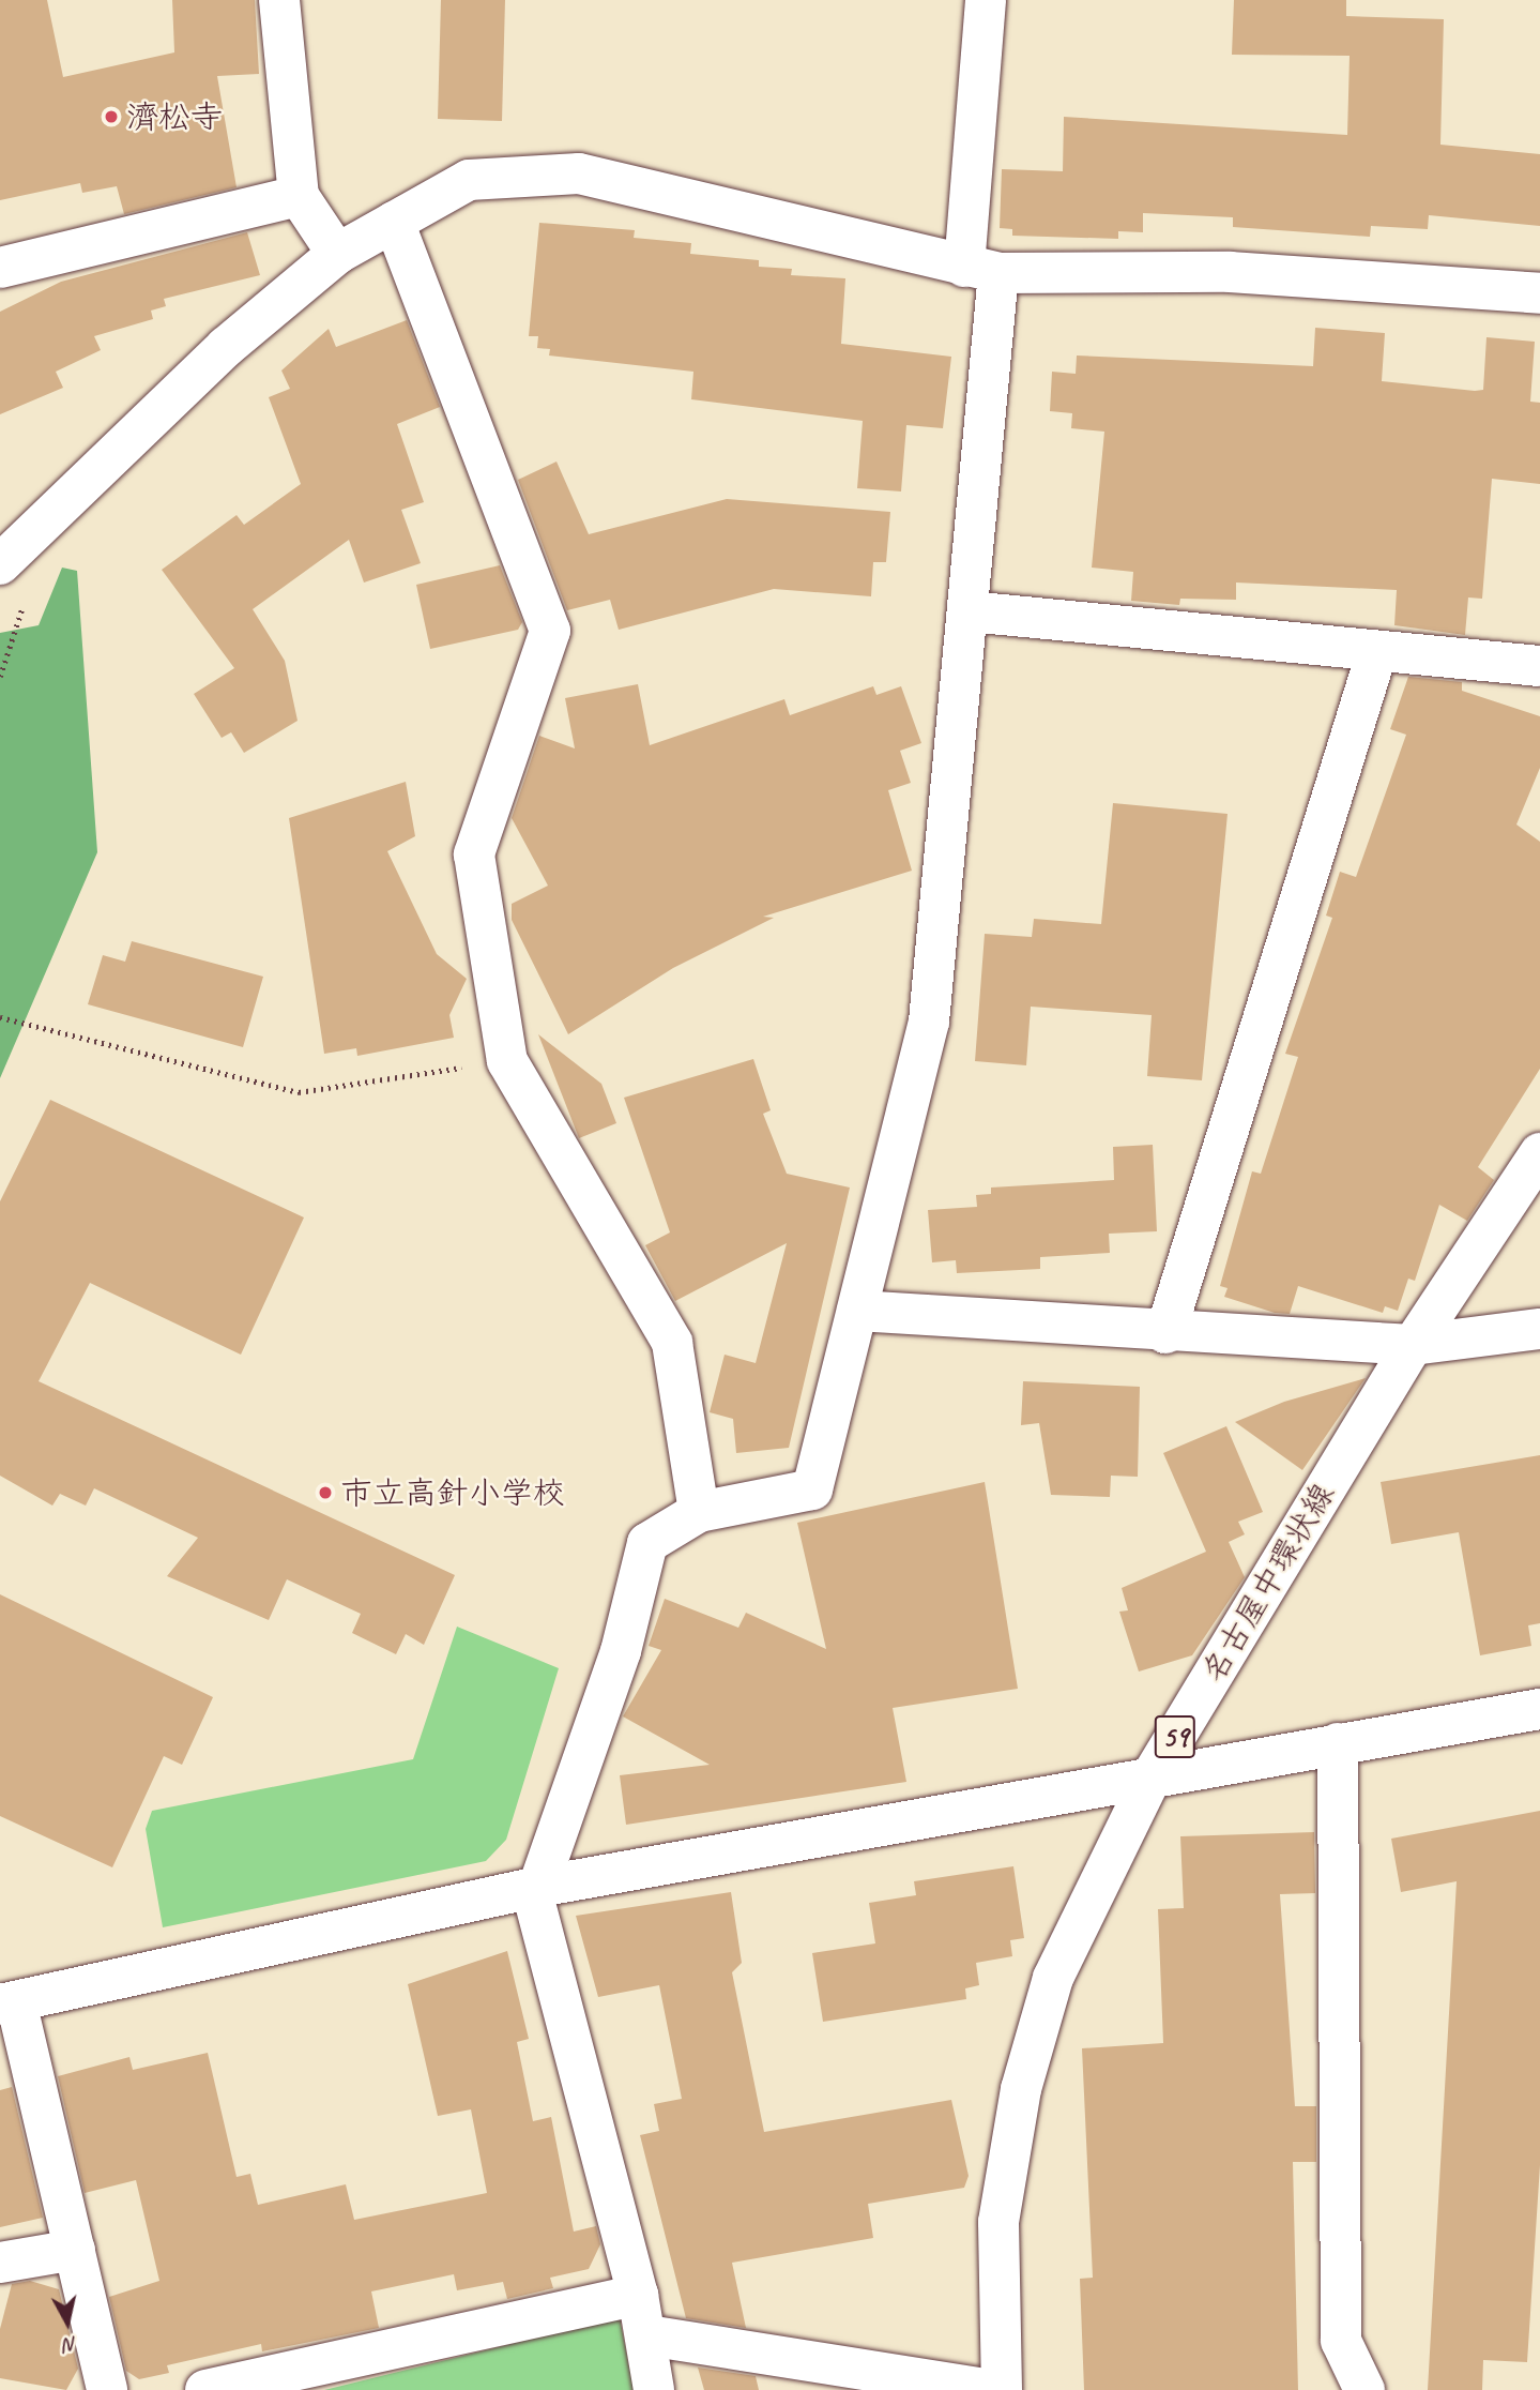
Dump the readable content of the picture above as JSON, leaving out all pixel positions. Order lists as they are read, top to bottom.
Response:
{
  "streets": {
    "street": ["名古屋中環状線", "59"]
  },
  "places": ["濟松寺", "市立高針小学校"],
  "north": "bottom"
}
